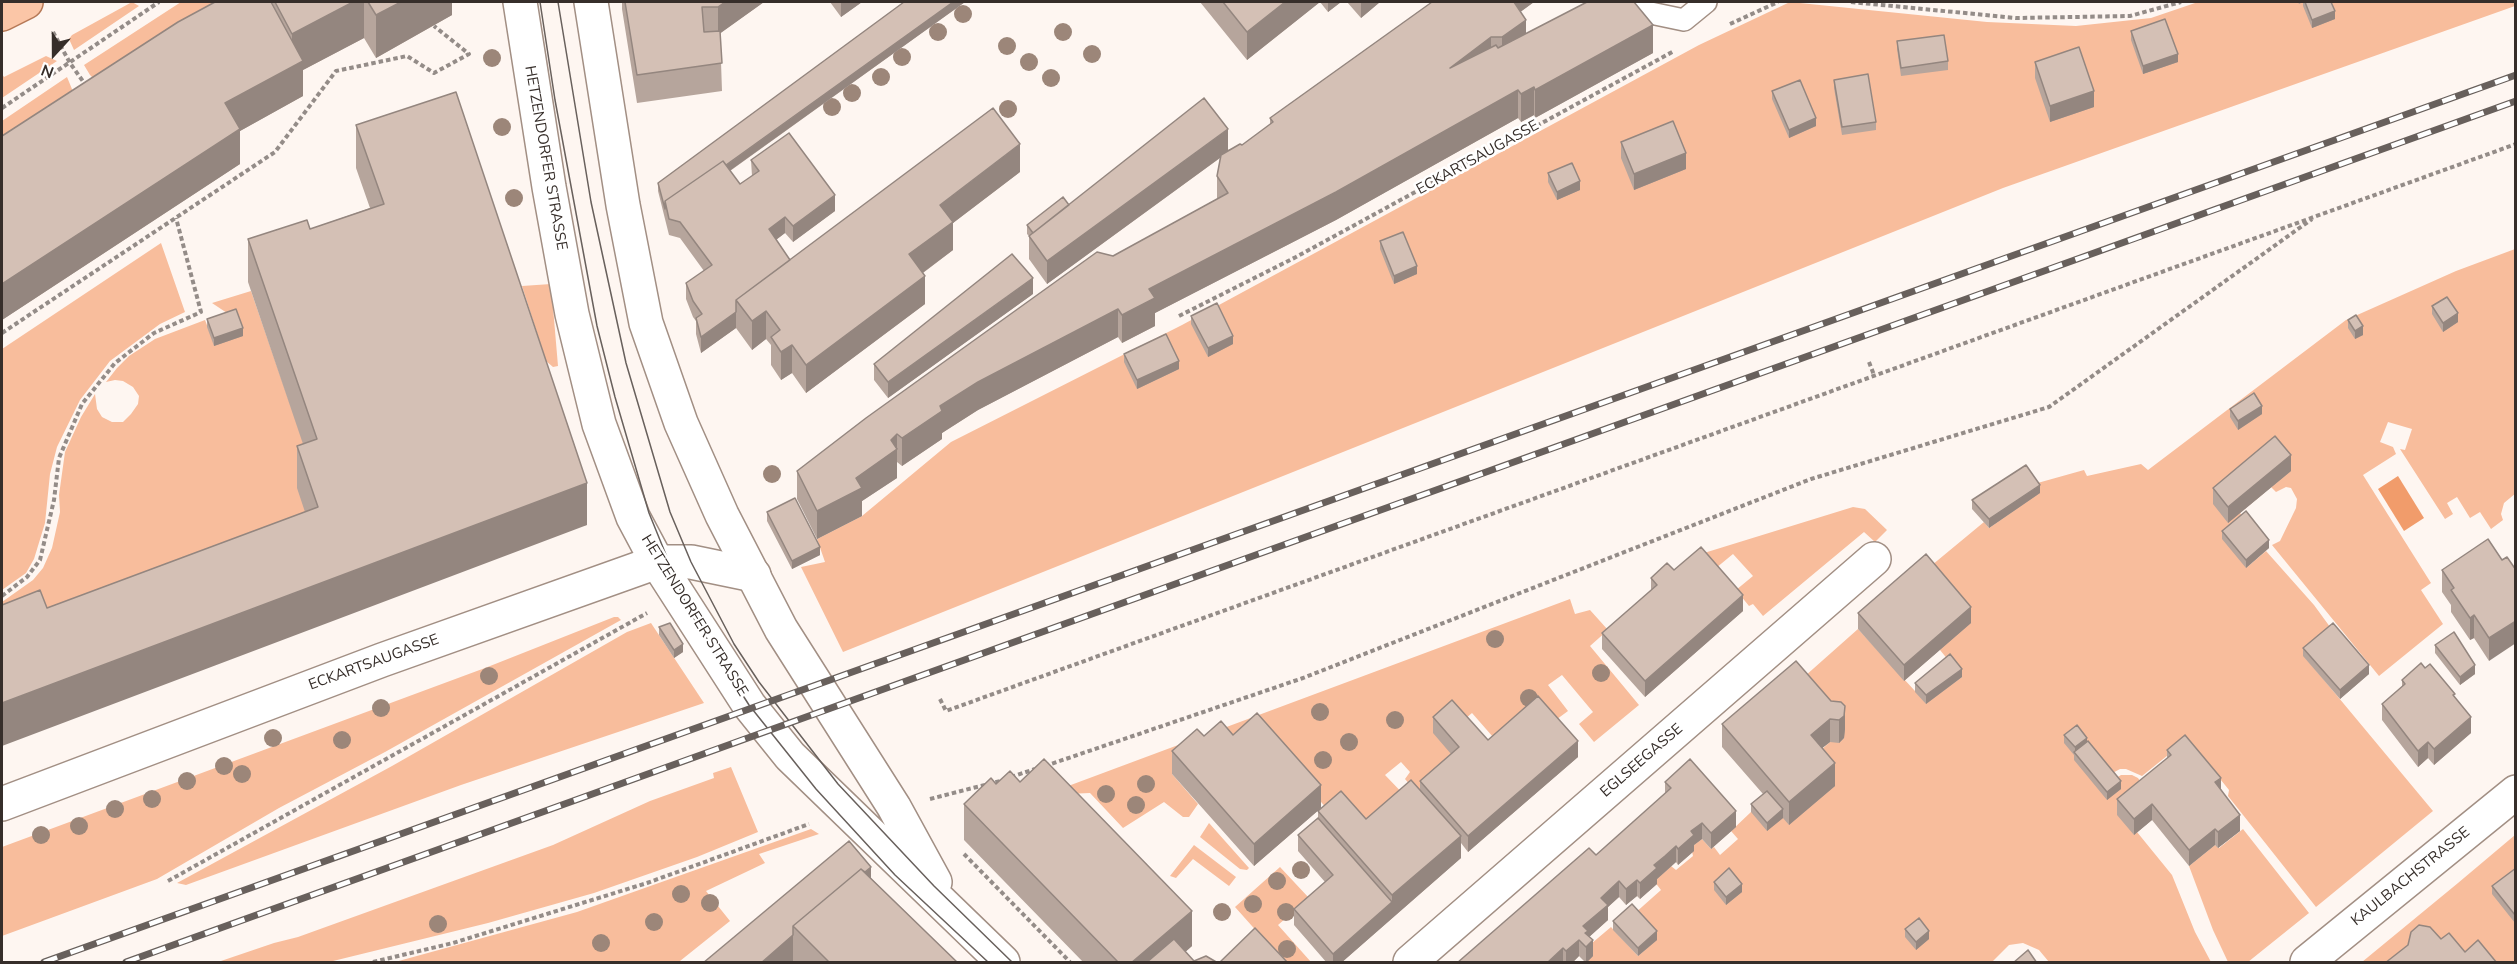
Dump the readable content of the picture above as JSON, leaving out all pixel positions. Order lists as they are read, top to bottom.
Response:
{
  "streets": {
    "main road": [
      "HETZENDORFER STRASSE",
      "ECKARTSAUGASSE",
      "EGLSEEGASSE",
      "KAULBACHSTRASSE"
    ]
  },
  "crossings": [
    ["HETZENDORFER STRASSE", "ECKARTSAUGASSE"]
  ],
  "north": "bottom"
}
